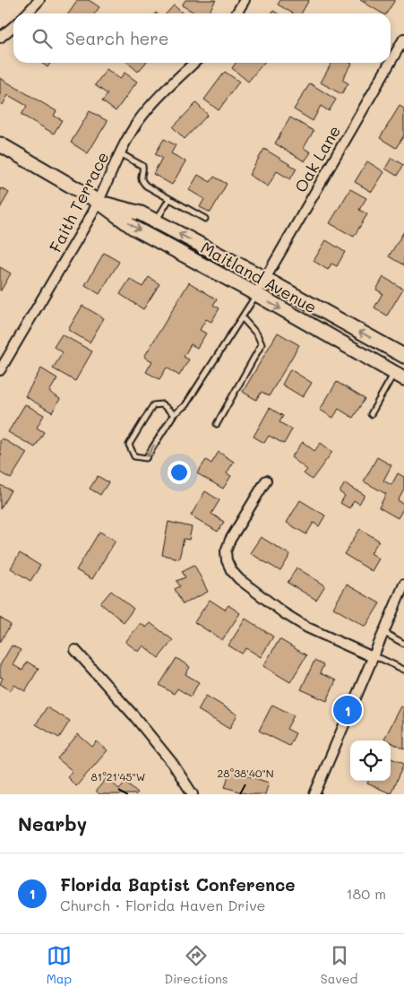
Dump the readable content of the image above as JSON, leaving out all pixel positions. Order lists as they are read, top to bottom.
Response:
{
  "streets": {
    "main road": ["Maitland Avenue"],
    "street": ["Oak Lane", "Faith Terrace"]
  },
  "crossings": [
    ["Oak Lane", "Maitland Avenue"],
    ["Faith Terrace", "Maitland Avenue"]
  ],
  "page": {
    "search": "Search here",
    "pins": "1",
    "heading": "Nearby",
    "list": [
      {
        "mark": "1",
        "name": "Florida Baptist Conference",
        "note": "Church · Florida Haven Drive",
        "value": "180 m"
      }
    ],
    "nav": ["Map", "Directions", "Saved"]
  },
  "coordinates": ["28°38'40\"N", "81°21'45\"W"]
}
